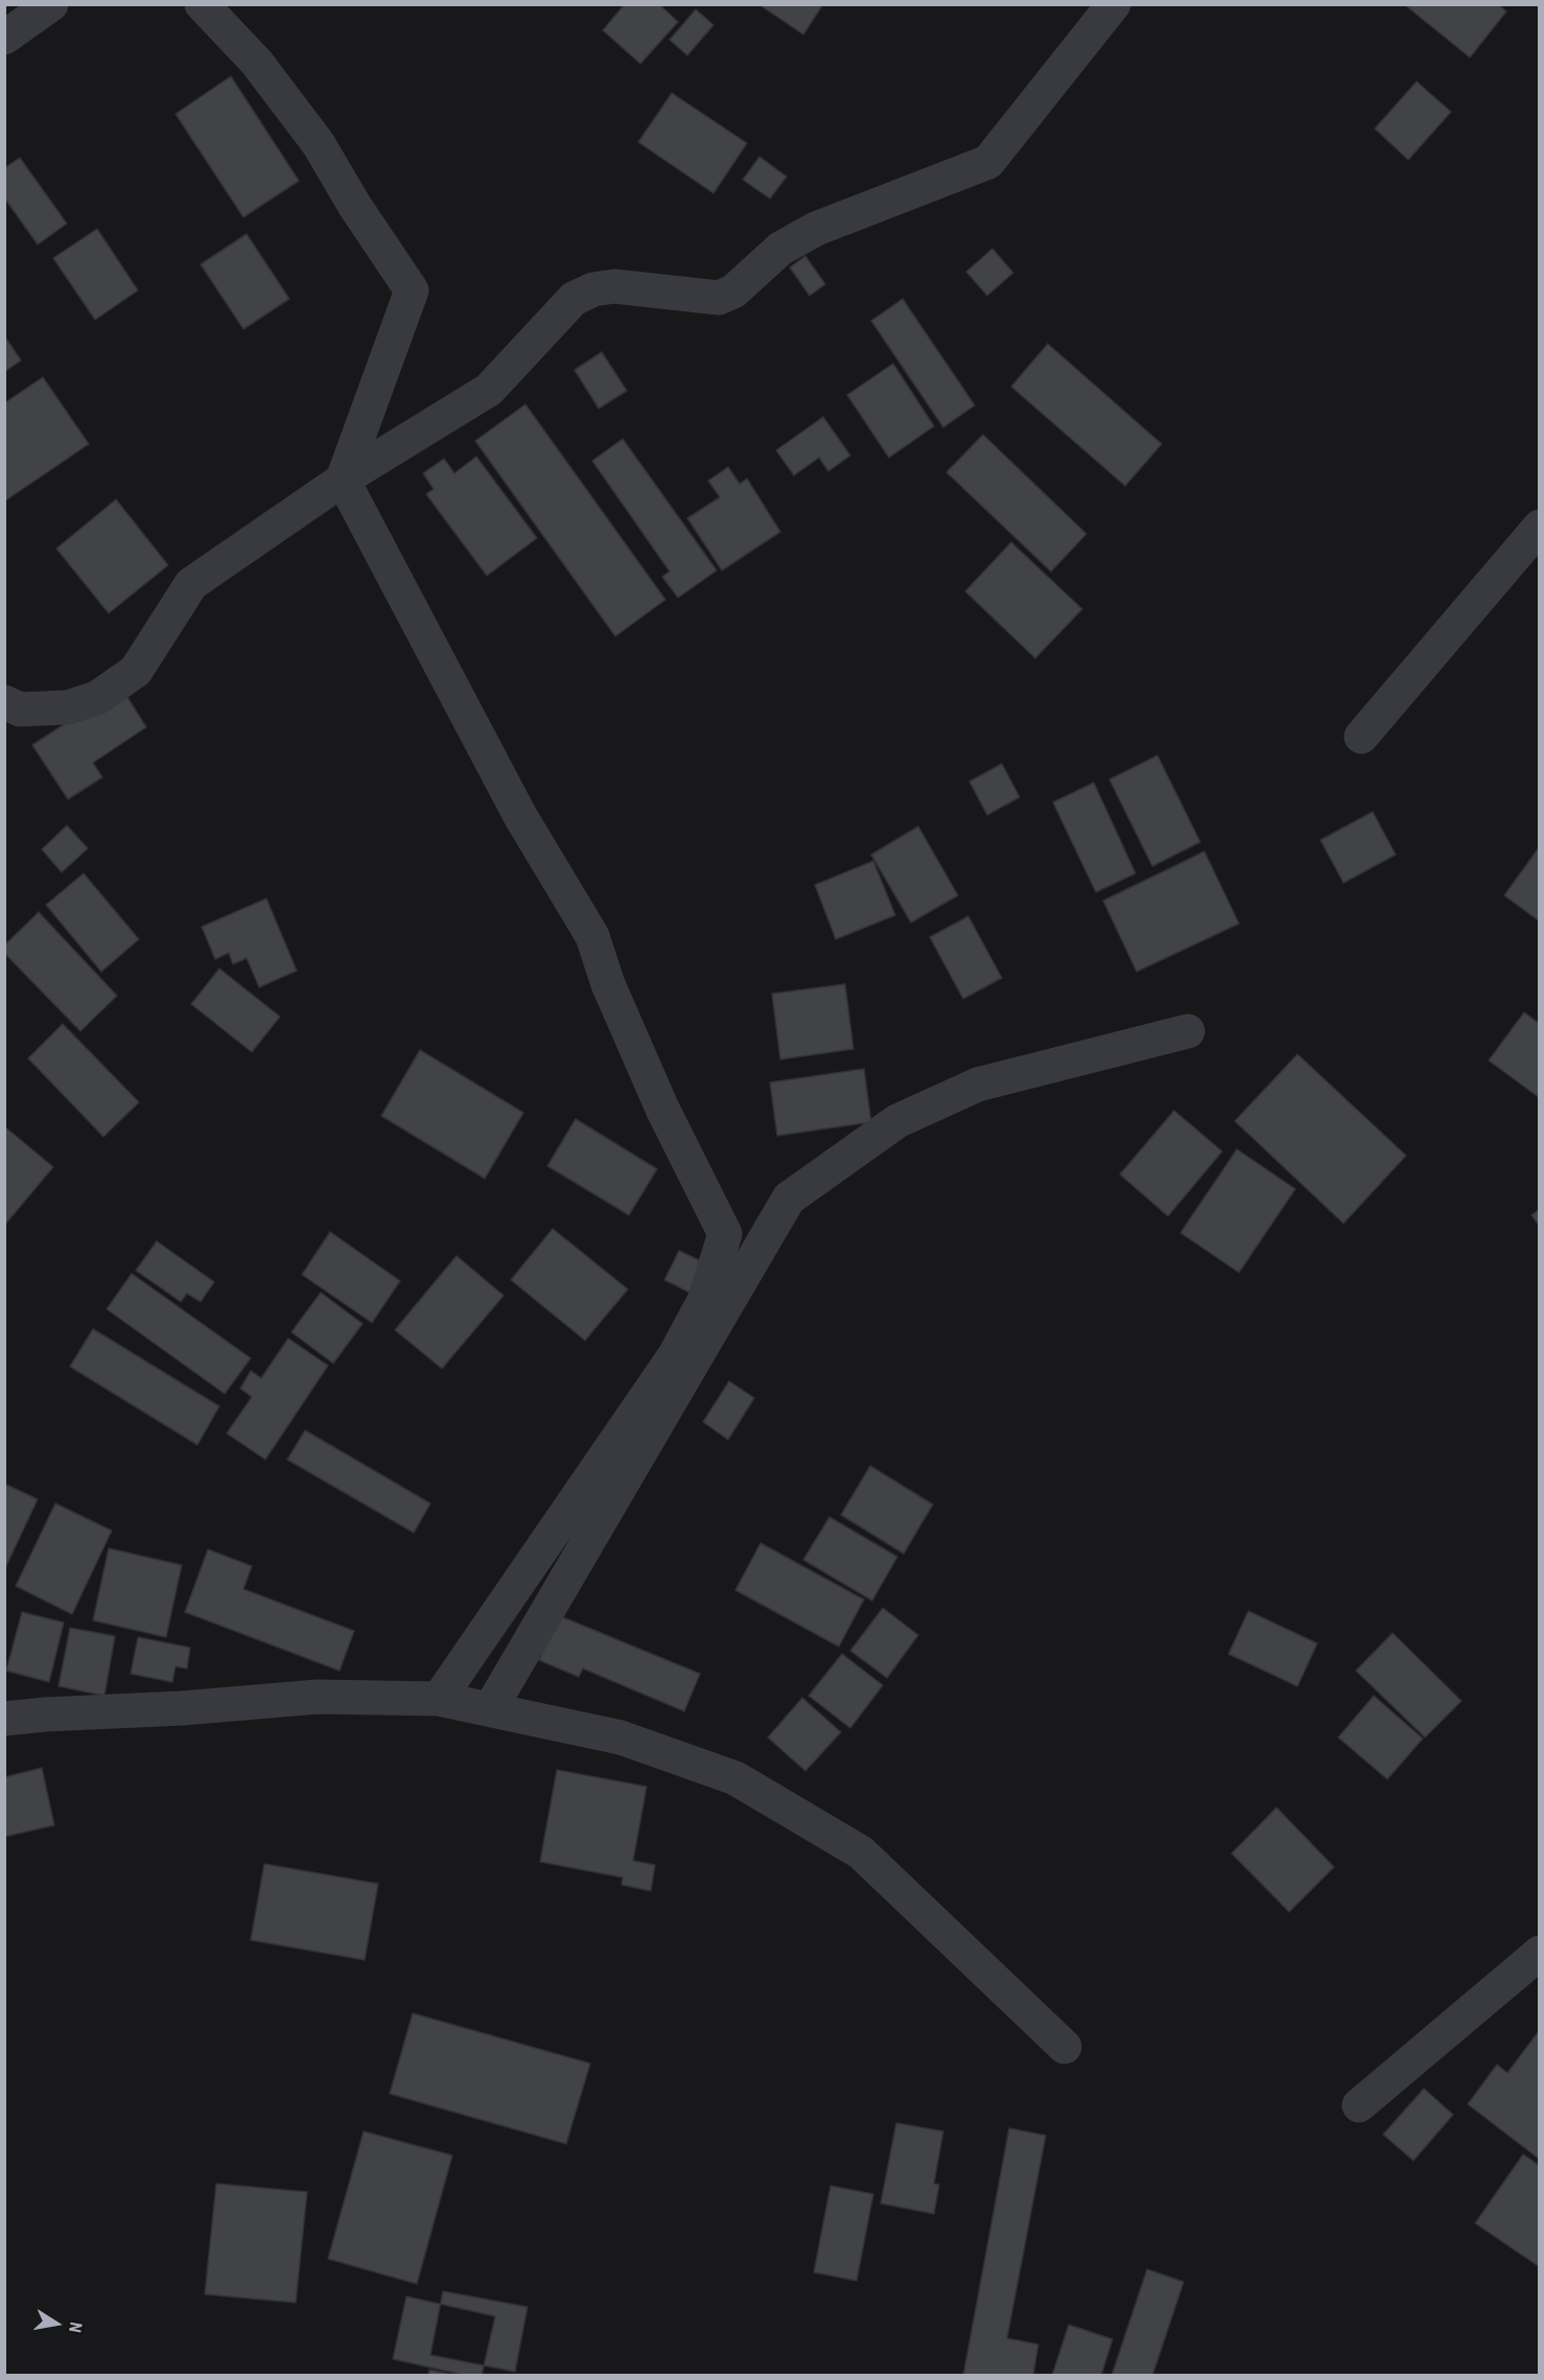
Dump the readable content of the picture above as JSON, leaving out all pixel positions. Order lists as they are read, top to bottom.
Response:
{
  "north": "right"
}
